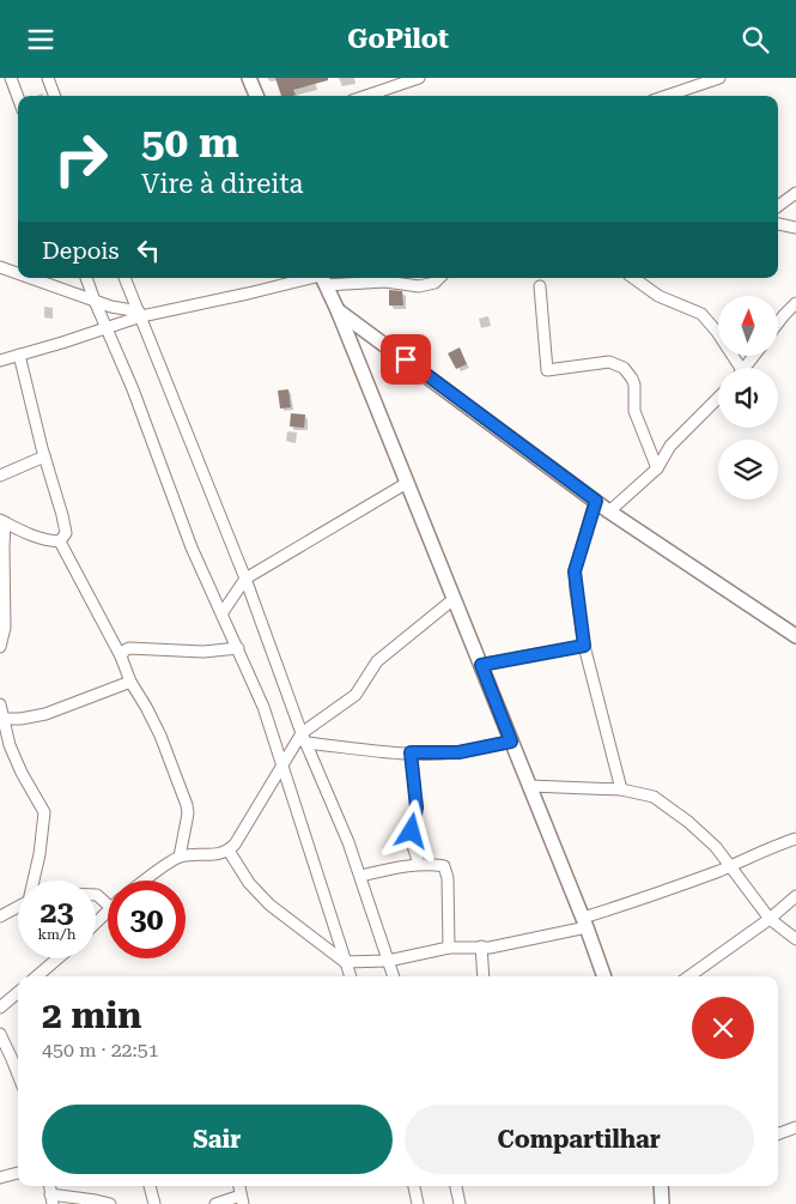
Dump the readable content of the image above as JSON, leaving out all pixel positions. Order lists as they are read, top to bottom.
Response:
{
  "north": "top",
  "page": {
    "header": "GoPilot",
    "turn": ["50 m", "Vire à direita"],
    "then": "Depois",
    "speed": "23 km/h",
    "limit": "30",
    "heading": ["2 min", "450 m · 22:51"],
    "buttons": ["Sair", "Compartilhar"]
  }
}
